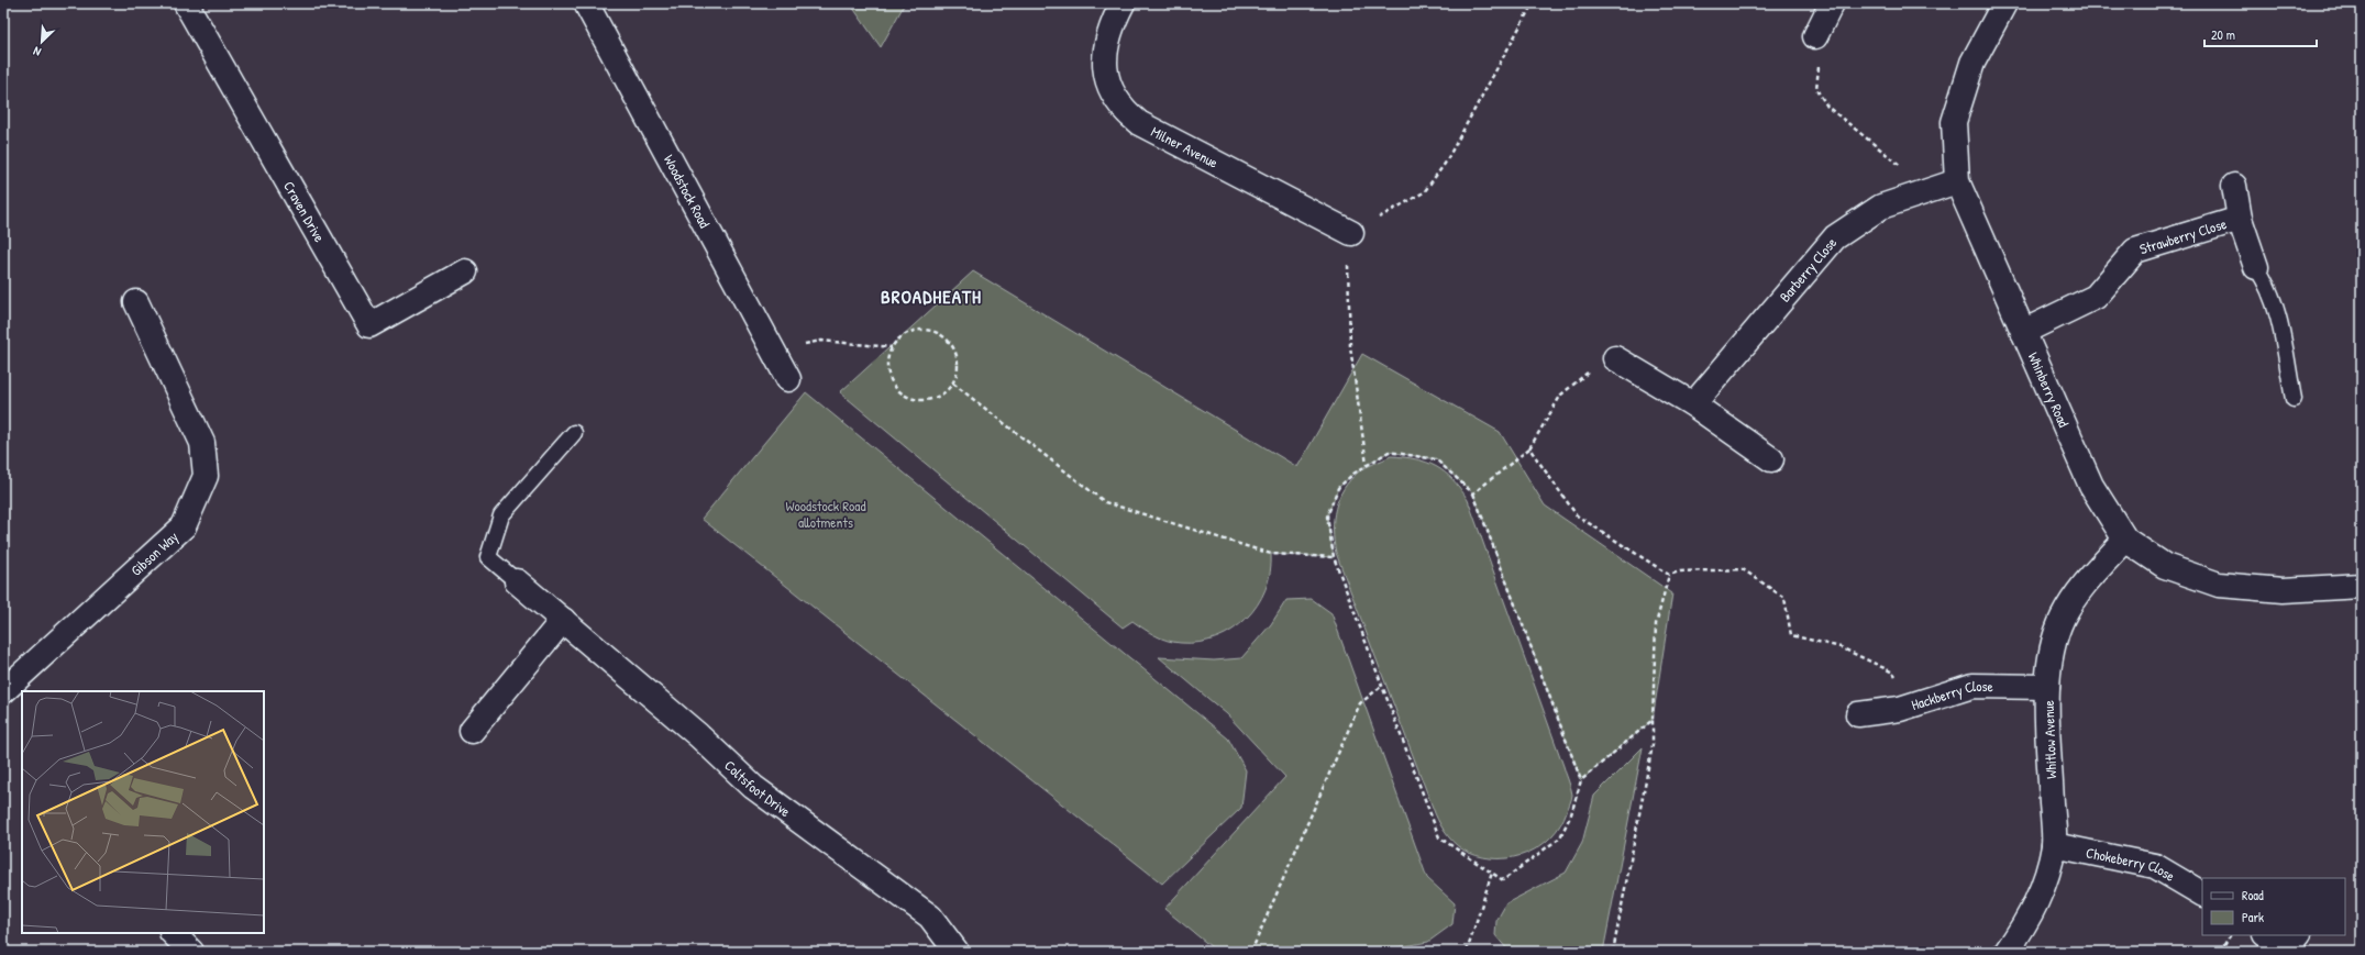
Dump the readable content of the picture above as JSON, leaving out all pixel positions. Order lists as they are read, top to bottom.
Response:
{
  "streets": {
    "street": [
      "Milner Avenue",
      "Woodstock Road",
      "Craven Drive",
      "Strawberry Close",
      "Barberry Close",
      "Whinberry Road",
      "Gibson Way",
      "Hackberry Close",
      "Whitlow Avenue",
      "Coltsfoot Drive",
      "Chokeberry Close"
    ]
  },
  "crossings": [
    ["Strawberry Close", "Whinberry Road"],
    ["Barberry Close", "Whinberry Road"],
    ["Whinberry Road", "Whitlow Avenue"],
    ["Hackberry Close", "Whitlow Avenue"],
    ["Whitlow Avenue", "Chokeberry Close"]
  ],
  "districts": ["BROADHEATH"],
  "parks": ["Woodstock Road allotments"],
  "legend": ["Road", "Park"],
  "scale_bar": "20 m",
  "north": "bottom left"
}
